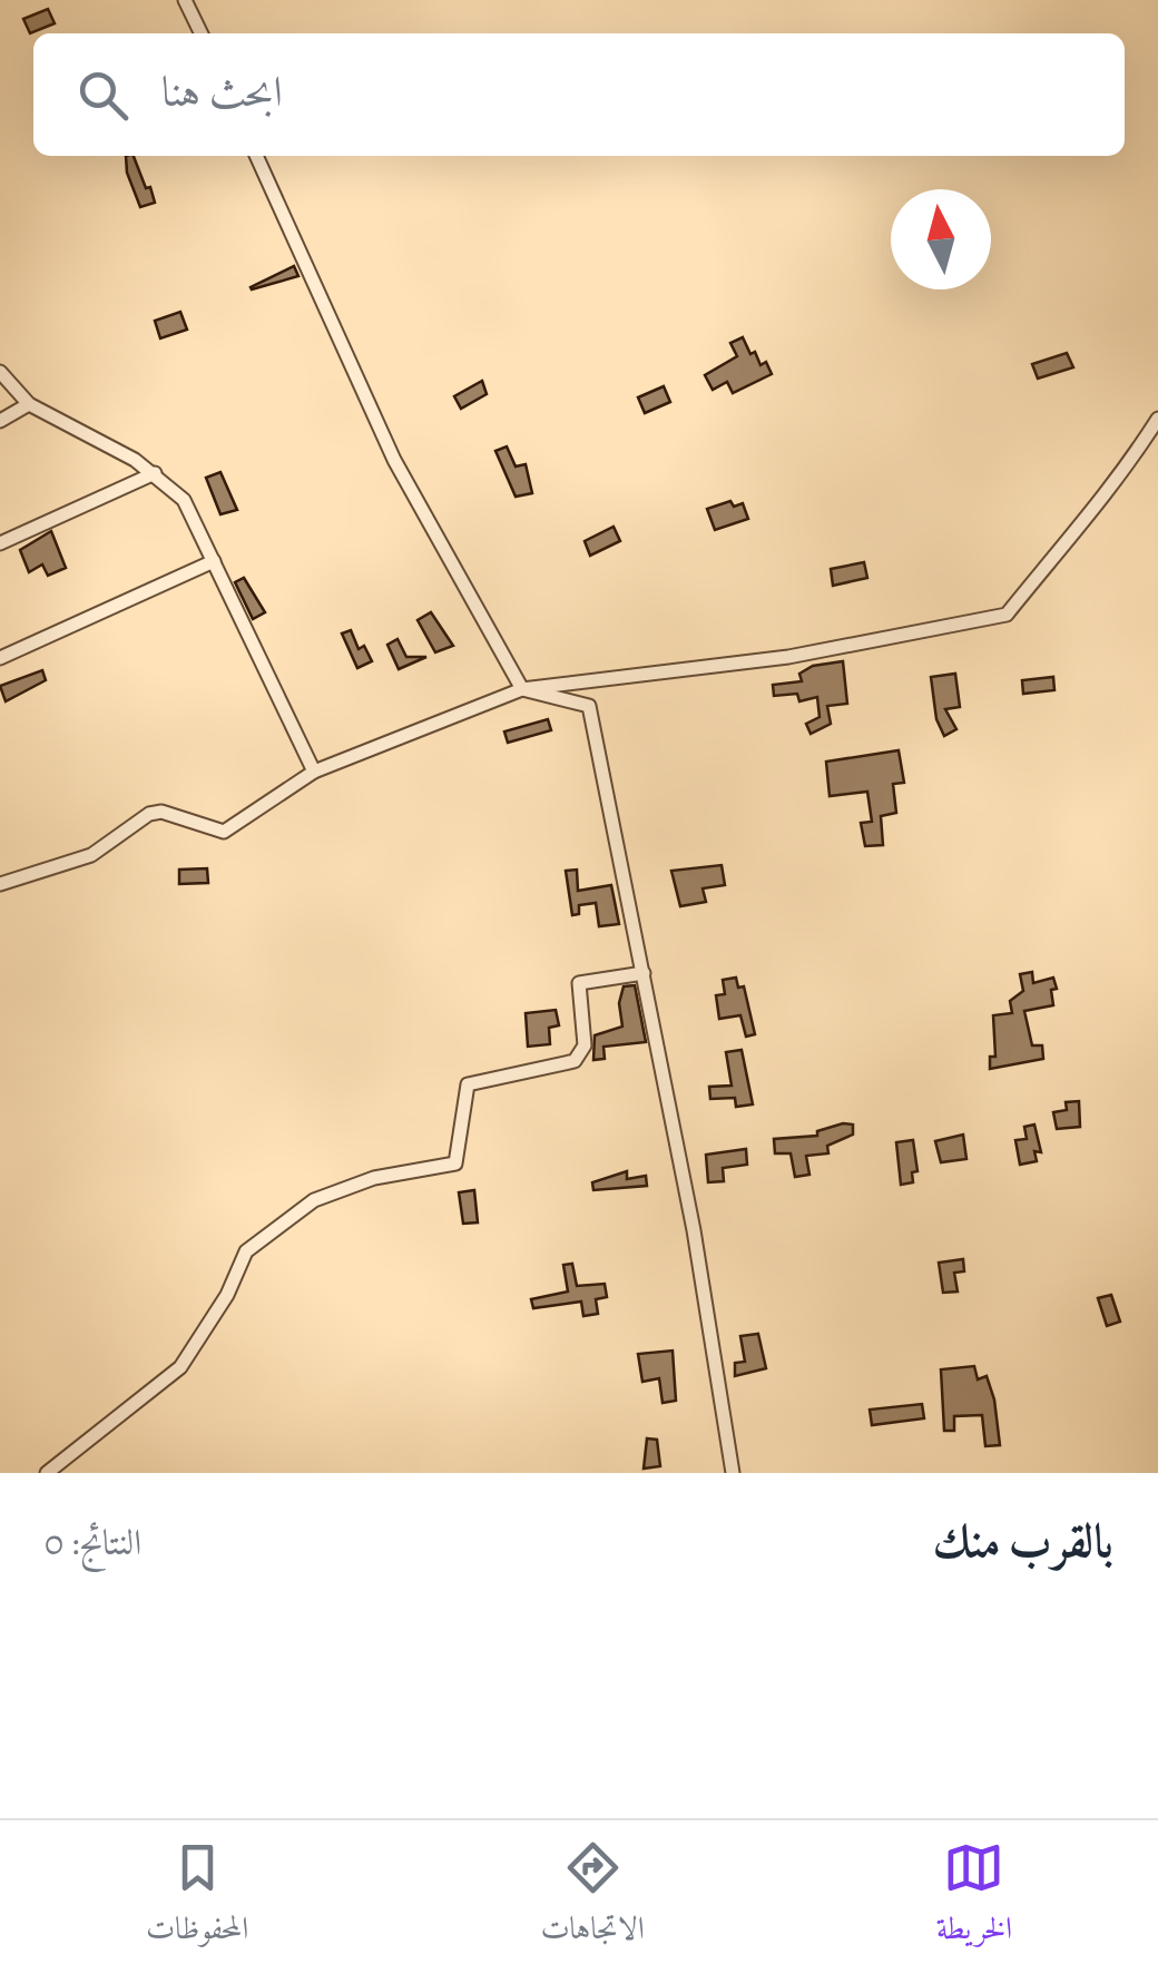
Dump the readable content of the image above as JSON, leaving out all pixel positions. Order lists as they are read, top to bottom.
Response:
{
  "north": "top",
  "page": {
    "search": "ابحث هنا",
    "heading": ["بالقرب منك", "النتائج: 0"],
    "nav": ["الخريطة", "الاتجاهات", "المحفوظات"]
  }
}
